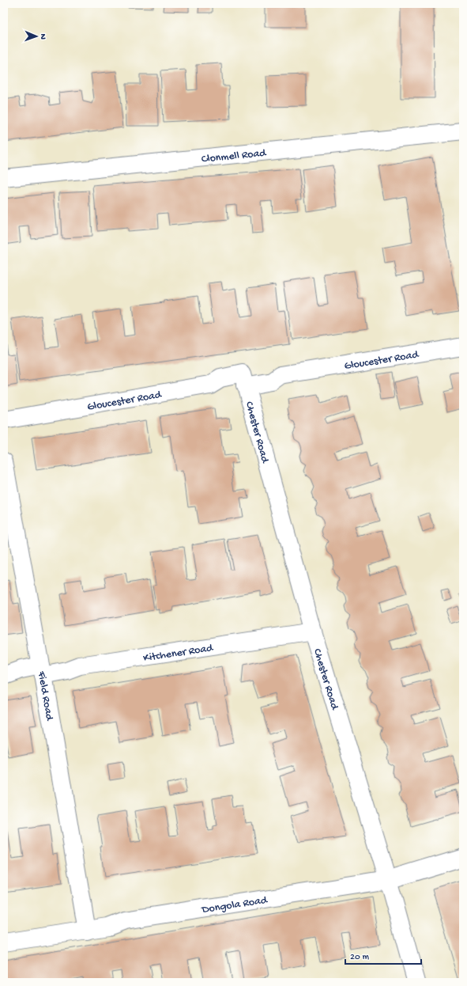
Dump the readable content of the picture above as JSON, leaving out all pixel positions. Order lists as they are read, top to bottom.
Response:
{
  "streets": {
    "street": [
      "Clonmell Road",
      "Gloucester Road",
      "Chester Road",
      "Kitchener Road",
      "Field Road",
      "Dongola Road"
    ]
  },
  "crossings": [
    ["Gloucester Road", "Chester Road"],
    ["Chester Road", "Kitchener Road"],
    ["Chester Road", "Dongola Road"],
    ["Kitchener Road", "Field Road"],
    ["Field Road", "Dongola Road"]
  ],
  "scale_bar": "20 m",
  "north": "right"
}
